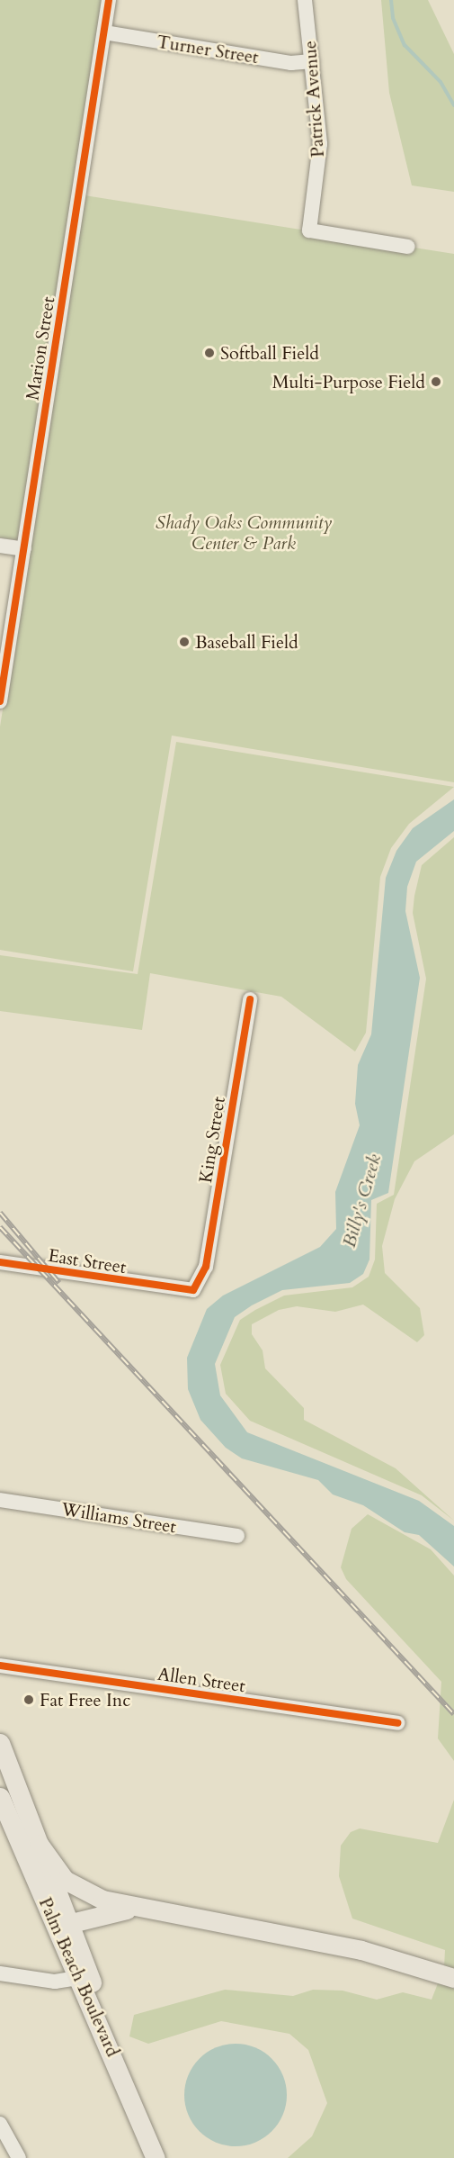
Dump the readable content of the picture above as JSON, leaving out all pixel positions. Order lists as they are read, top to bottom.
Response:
{
  "streets": {
    "main road": ["Palm Beach Boulevard"],
    "street": [
      "Turner Street",
      "Patrick Avenue",
      "Marion Street",
      "King Street",
      "East Street",
      "Williams Street",
      "Allen Street"
    ]
  },
  "crossings": [
    ["Turner Street", "Patrick Avenue"],
    ["Turner Street", "Marion Street"],
    ["King Street", "East Street"]
  ],
  "water": ["Billy's Creek"],
  "parks": ["Shady Oaks Community Center & Park"],
  "places": [
    "Softball Field",
    "Multi-Purpose Field",
    "Baseball Field",
    "Fat Free Inc"
  ]
}
